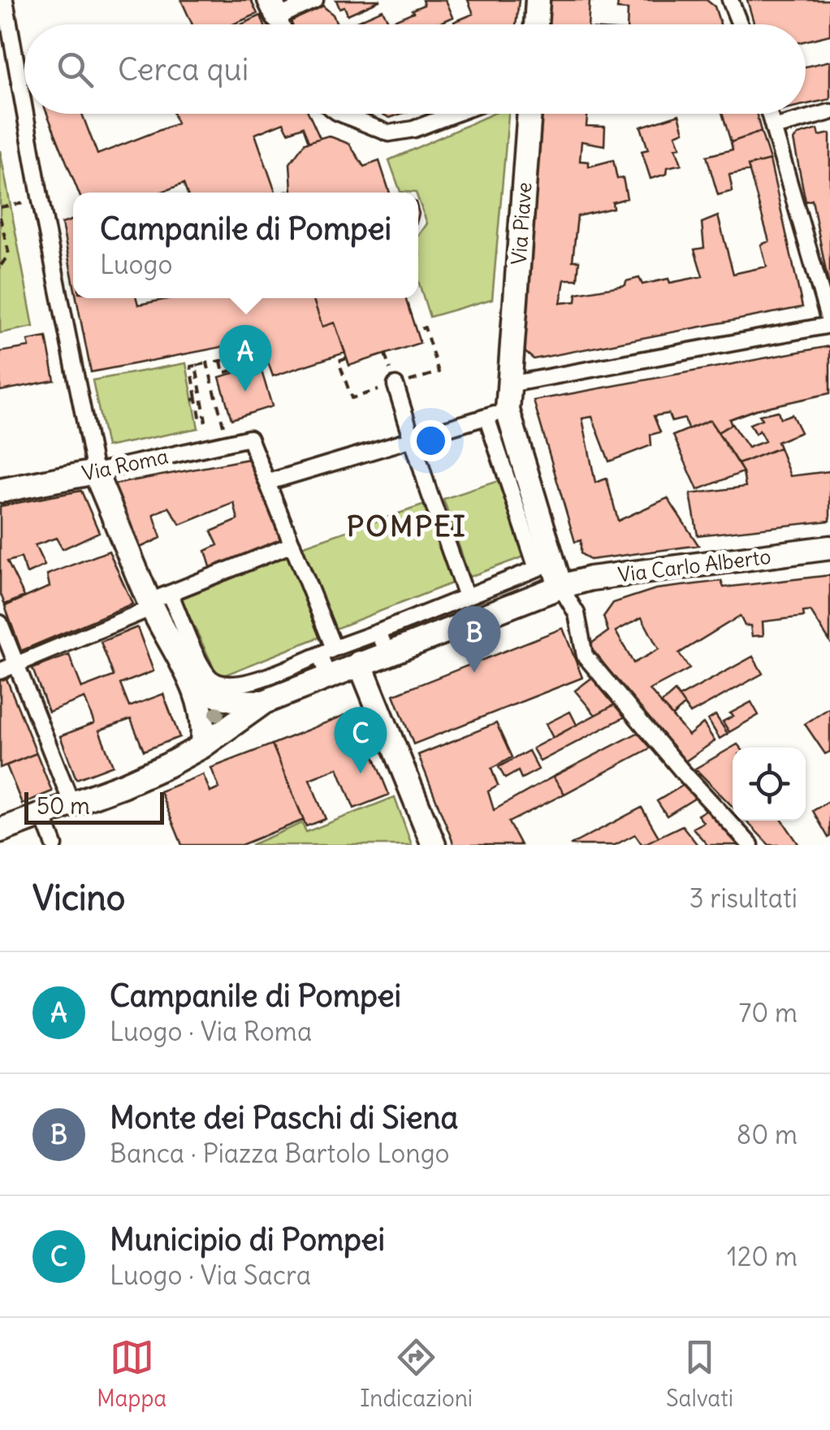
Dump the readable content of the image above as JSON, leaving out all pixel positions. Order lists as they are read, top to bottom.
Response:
{
  "streets": {
    "street": ["Via Piave", "Via Roma", "Via Carlo Alberto"]
  },
  "crossings": [
    ["Via Piave", "Via Carlo Alberto"]
  ],
  "districts": ["POMPEI"],
  "scale_bar": "50 m",
  "page": {
    "search": "Cerca qui",
    "popup": ["Campanile di Pompei", "Luogo"],
    "pins": ["A", "B", "C"],
    "scale": "50 m",
    "heading": ["Vicino", "3 risultati"],
    "list": [
      {
        "mark": "A",
        "name": "Campanile di Pompei",
        "note": "Luogo · Via Roma",
        "value": "70 m"
      },
      {
        "mark": "B",
        "name": "Monte dei Paschi di Siena",
        "note": "Banca · Piazza Bartolo Longo",
        "value": "80 m"
      },
      {
        "mark": "C",
        "name": "Municipio di Pompei",
        "note": "Luogo · Via Sacra",
        "value": "120 m"
      }
    ],
    "nav": ["Mappa", "Indicazioni", "Salvati"]
  }
}
